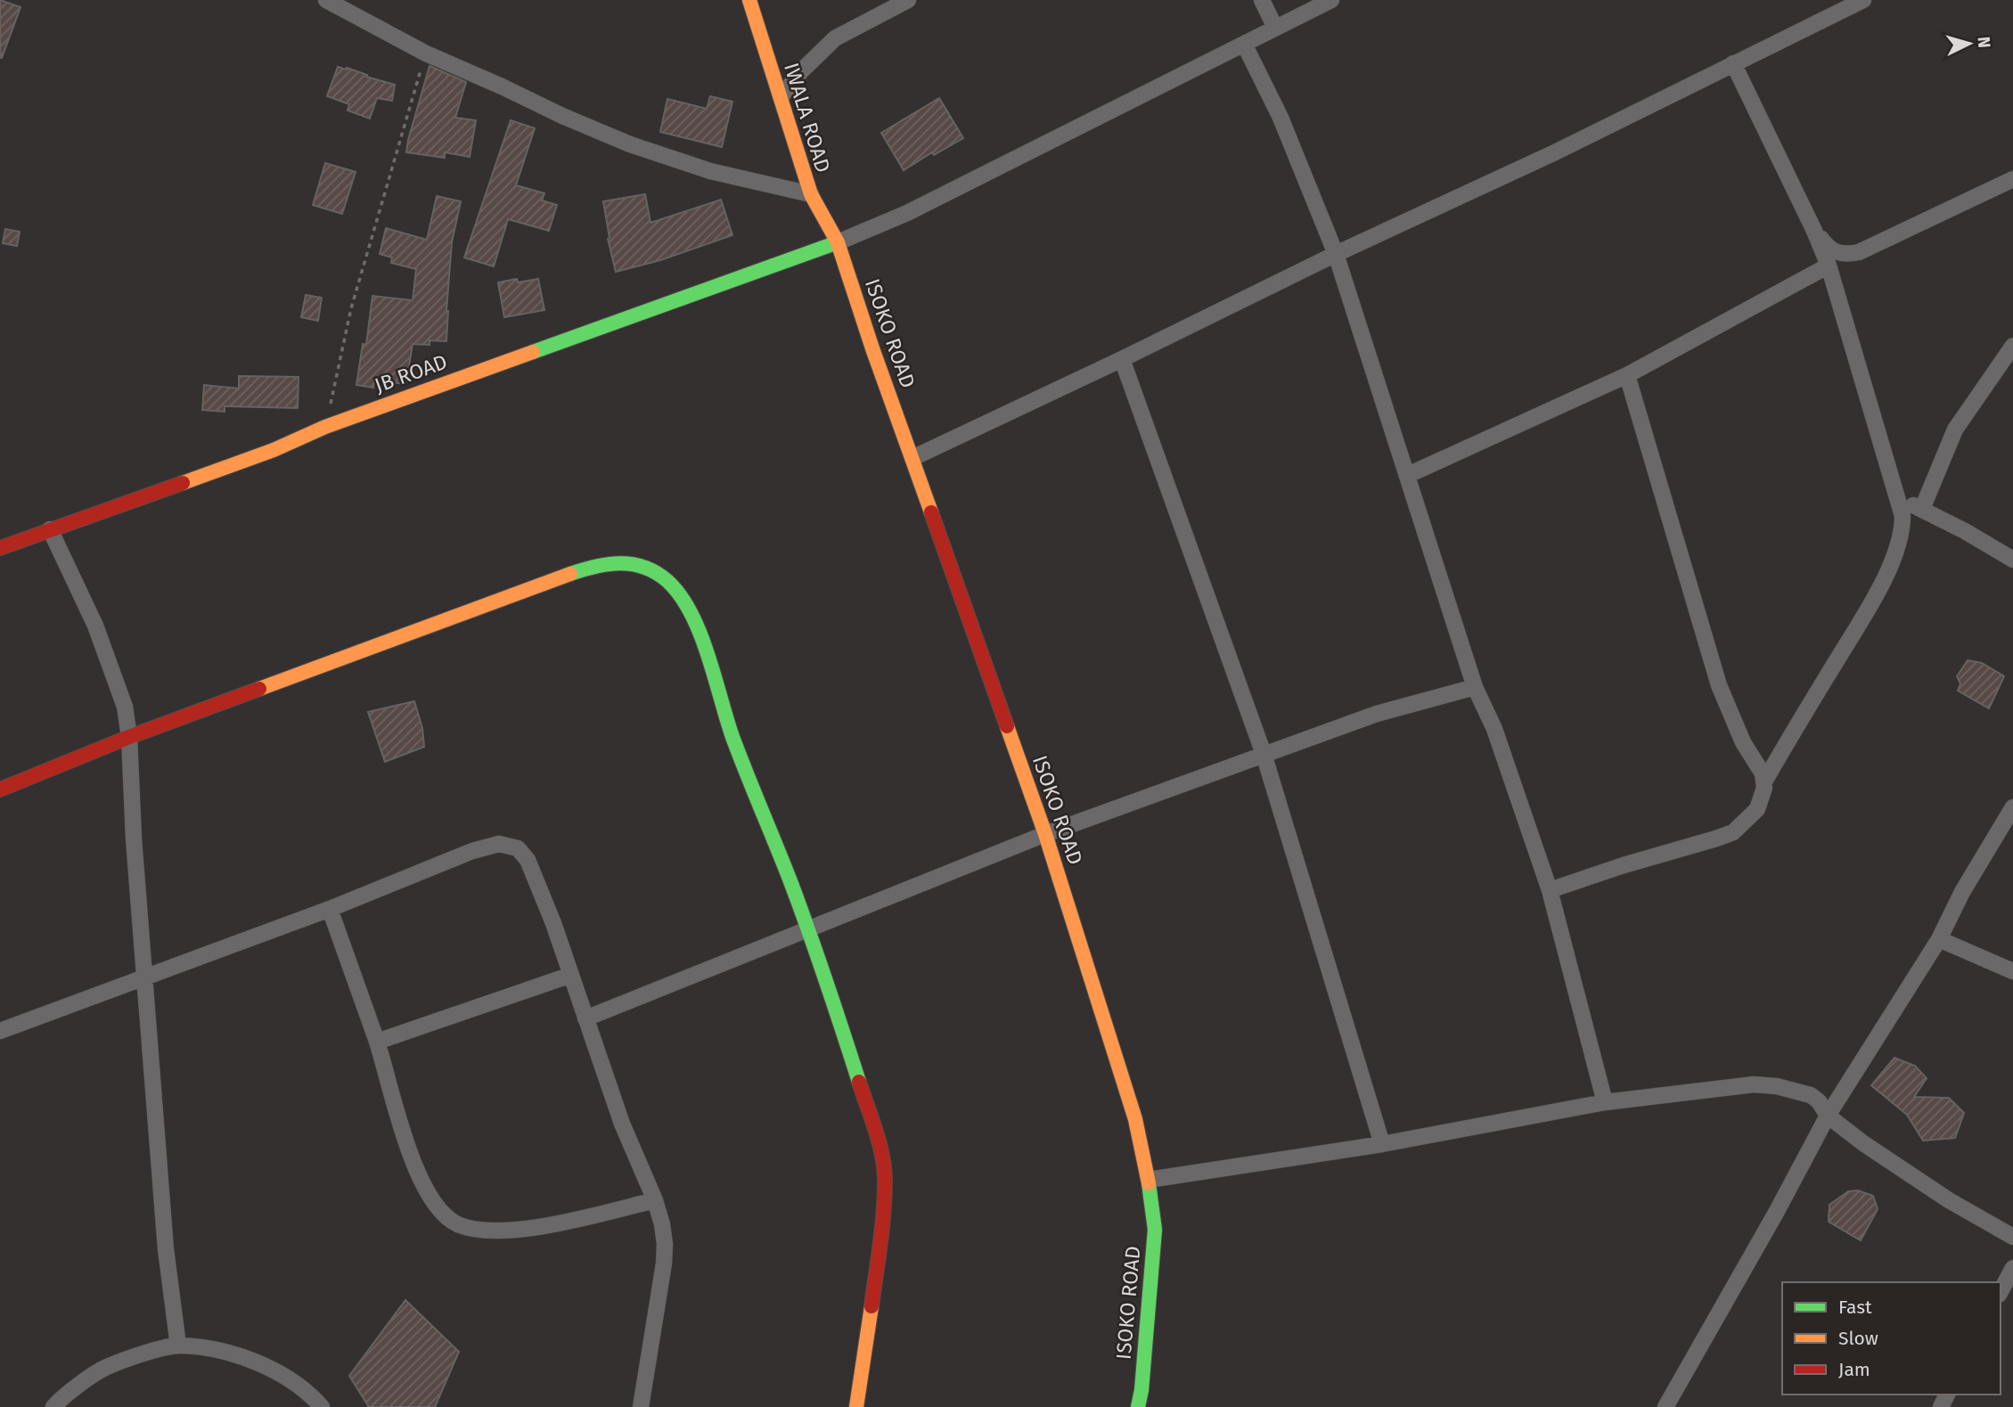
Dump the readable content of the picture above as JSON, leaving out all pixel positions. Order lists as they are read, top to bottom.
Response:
{
  "streets": {
    "street": ["IWALA ROAD", "ISOKO ROAD", "JB ROAD"]
  },
  "crossings": [
    ["IWALA ROAD", "ISOKO ROAD"],
    ["IWALA ROAD", "JB ROAD"],
    ["ISOKO ROAD", "JB ROAD"]
  ],
  "legend": ["Fast", "Slow", "Jam"],
  "north": "right"
}
